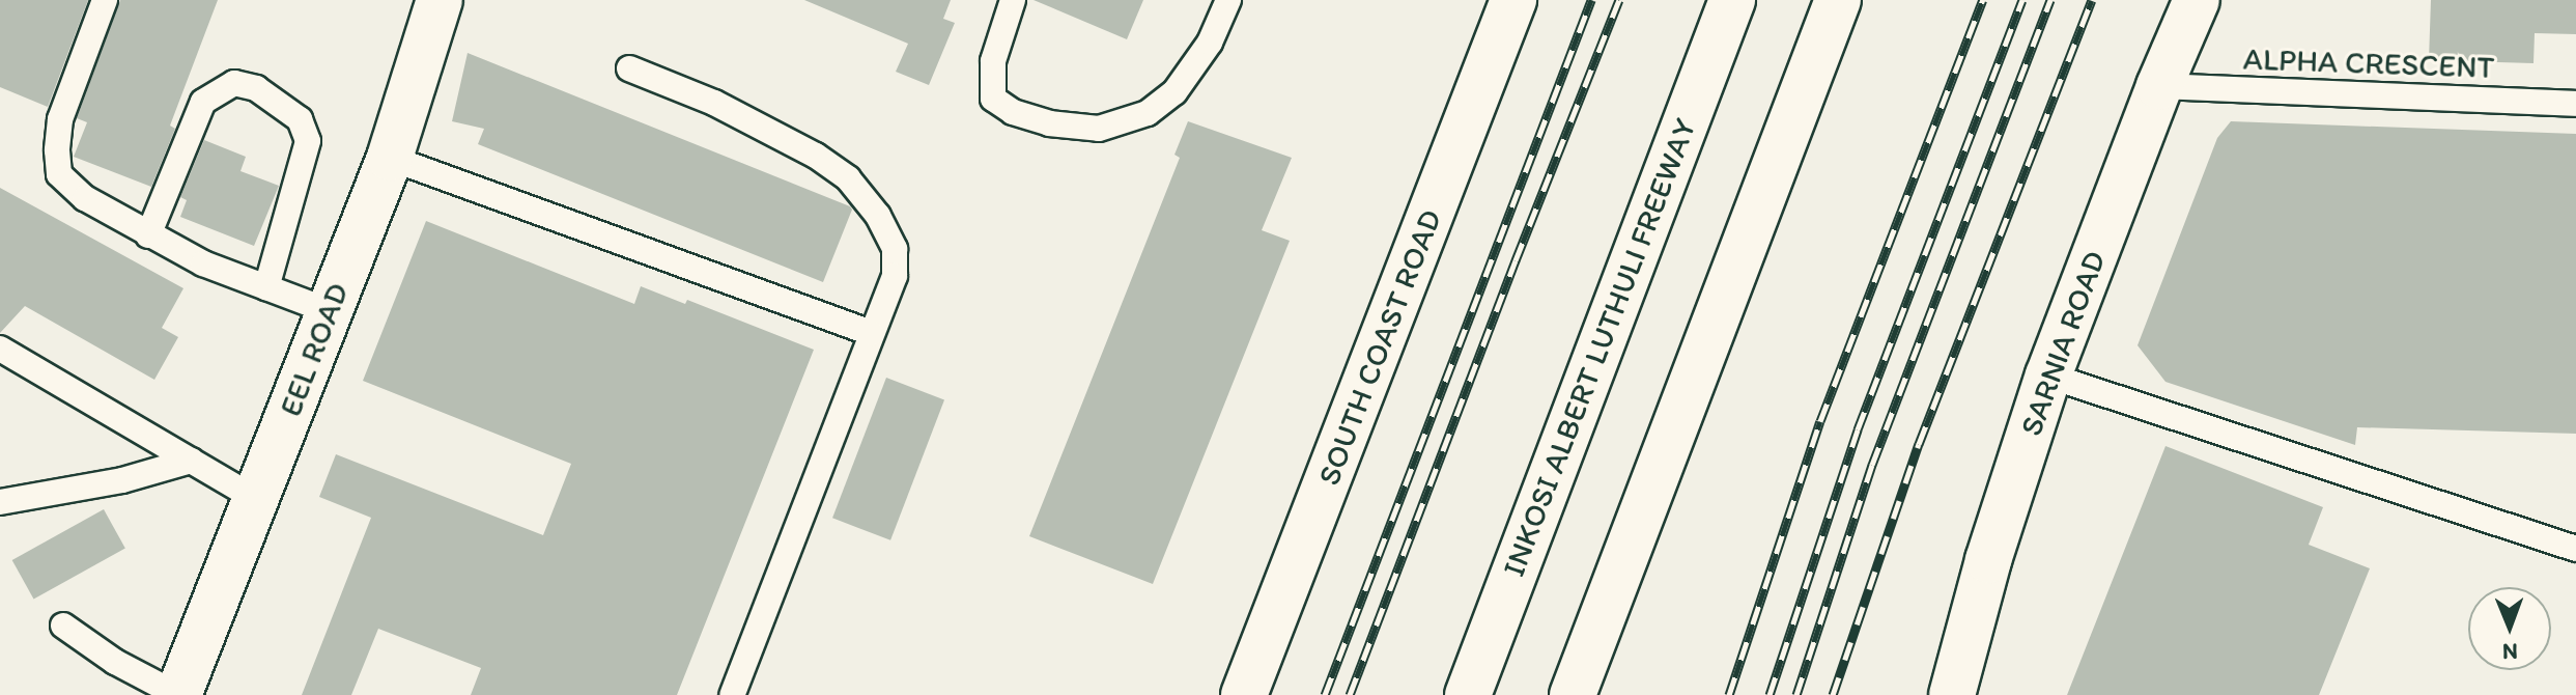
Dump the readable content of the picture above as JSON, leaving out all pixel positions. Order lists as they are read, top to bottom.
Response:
{
  "streets": {
    "main road": [
      "SARNIA ROAD",
      "SOUTH COAST ROAD",
      "INKOSI ALBERT LUTHULI FREEWAY",
      "EEL ROAD"
    ],
    "lane": ["ALPHA CRESCENT"]
  },
  "crossings": [
    ["ALPHA CRESCENT", "SARNIA ROAD"]
  ],
  "north": "bottom"
}
